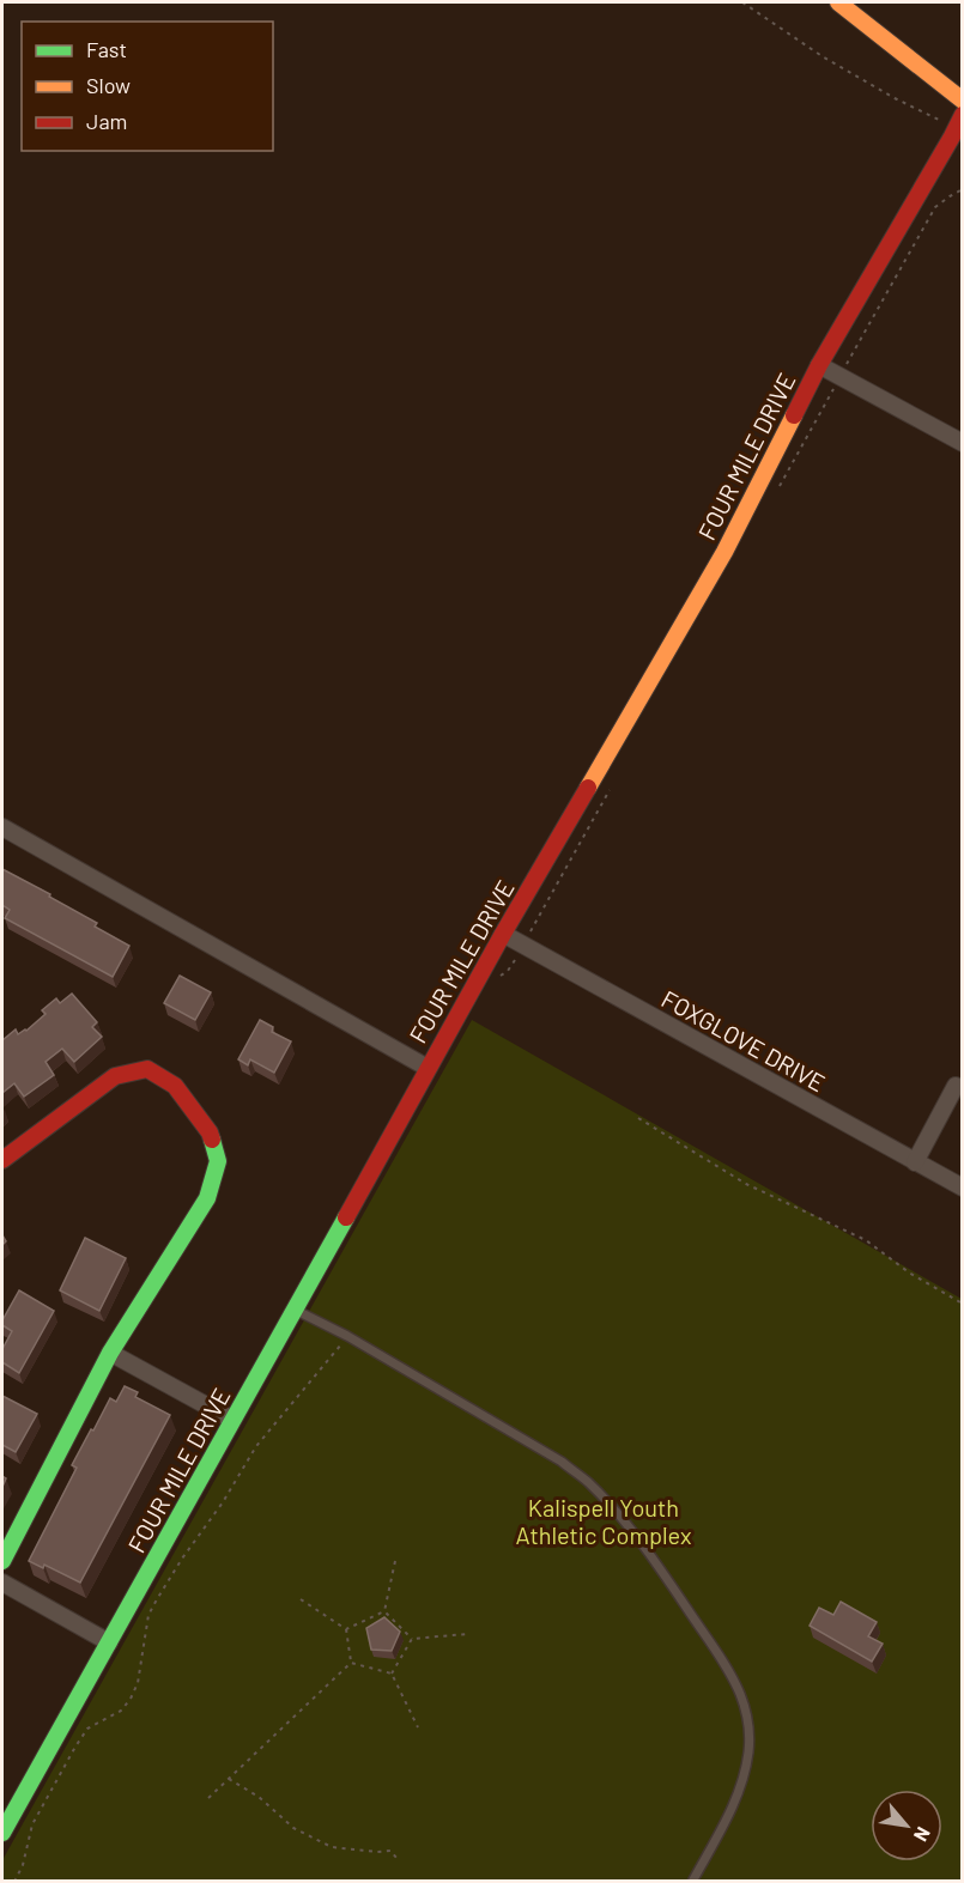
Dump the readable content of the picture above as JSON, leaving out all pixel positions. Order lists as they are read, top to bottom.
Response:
{
  "streets": {
    "main road": ["FOUR MILE DRIVE"],
    "street": ["FOXGLOVE DRIVE"]
  },
  "crossings": [
    ["FOUR MILE DRIVE", "FOXGLOVE DRIVE"]
  ],
  "parks": ["Kalispell Youth Athletic Complex"],
  "legend": ["Fast", "Slow", "Jam"],
  "north": "bottom right"
}
